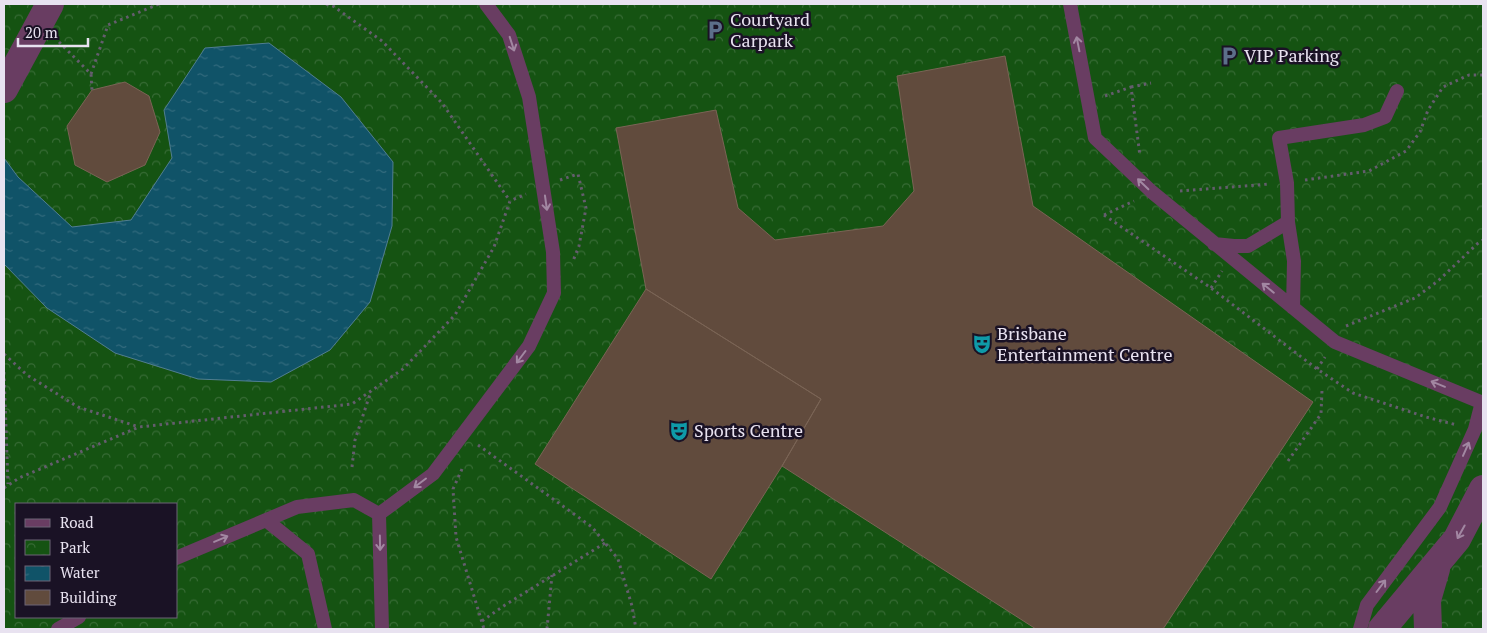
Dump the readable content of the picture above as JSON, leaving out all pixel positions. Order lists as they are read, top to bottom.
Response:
{
  "places": {
    "parking": ["Courtyard Carpark", "VIP Parking"],
    "theatre": ["Brisbane Entertainment Centre", "Sports Centre"]
  },
  "legend": [
    "Road",
    "Park",
    "Water",
    "Building"
  ],
  "scale_bar": "20 m"
}
